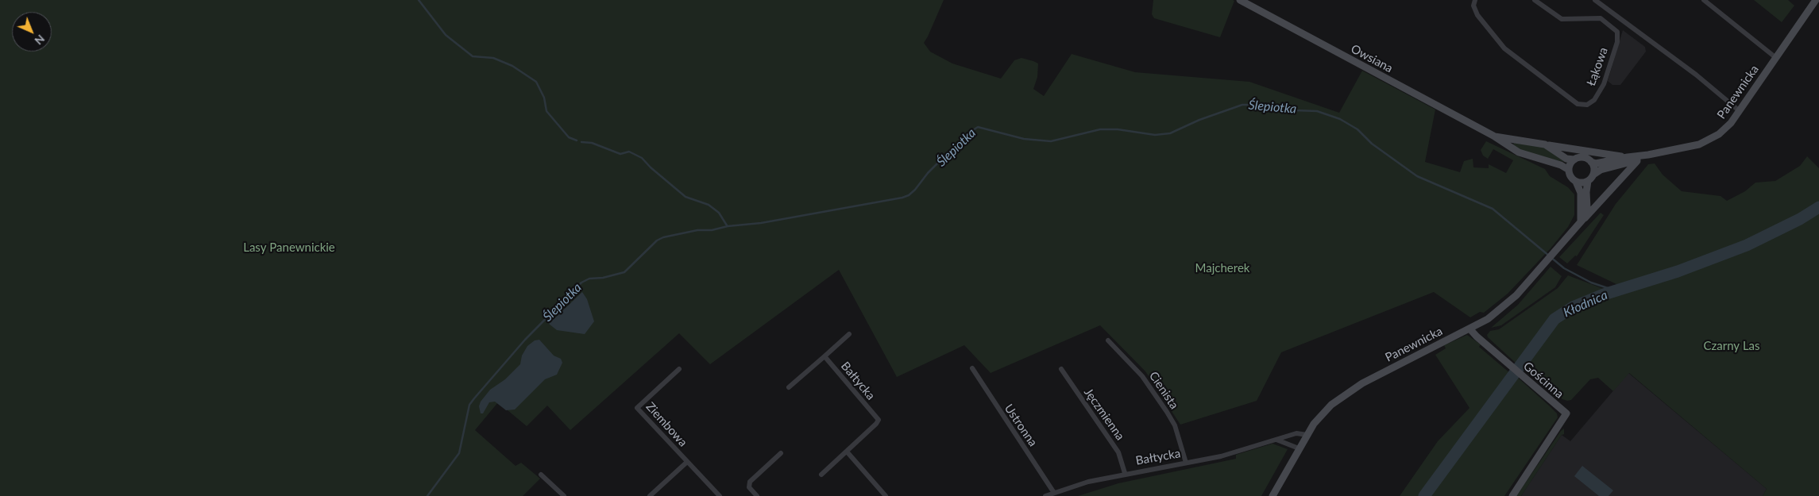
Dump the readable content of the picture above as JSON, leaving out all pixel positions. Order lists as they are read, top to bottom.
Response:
{
  "streets": {
    "street": [
      "Owsiana",
      "Łąkowa",
      "Panewnicka",
      "Gościnna",
      "Bałtycka",
      "Cienista",
      "Jęczmienna",
      "Ziembowa",
      "Ustronna"
    ]
  },
  "crossings": [
    ["Owsiana", "Panewnicka"],
    ["Panewnicka", "Gościnna"],
    ["Panewnicka", "Bałtycka"],
    ["Bałtycka", "Cienista"],
    ["Bałtycka", "Jęczmienna"],
    ["Bałtycka", "Ustronna"]
  ],
  "water": ["Ślepiotka", "Kłodnica"],
  "parks": ["Lasy Panewnickie", "Majcherek", "Czarny Las"],
  "north": "bottom right"
}
